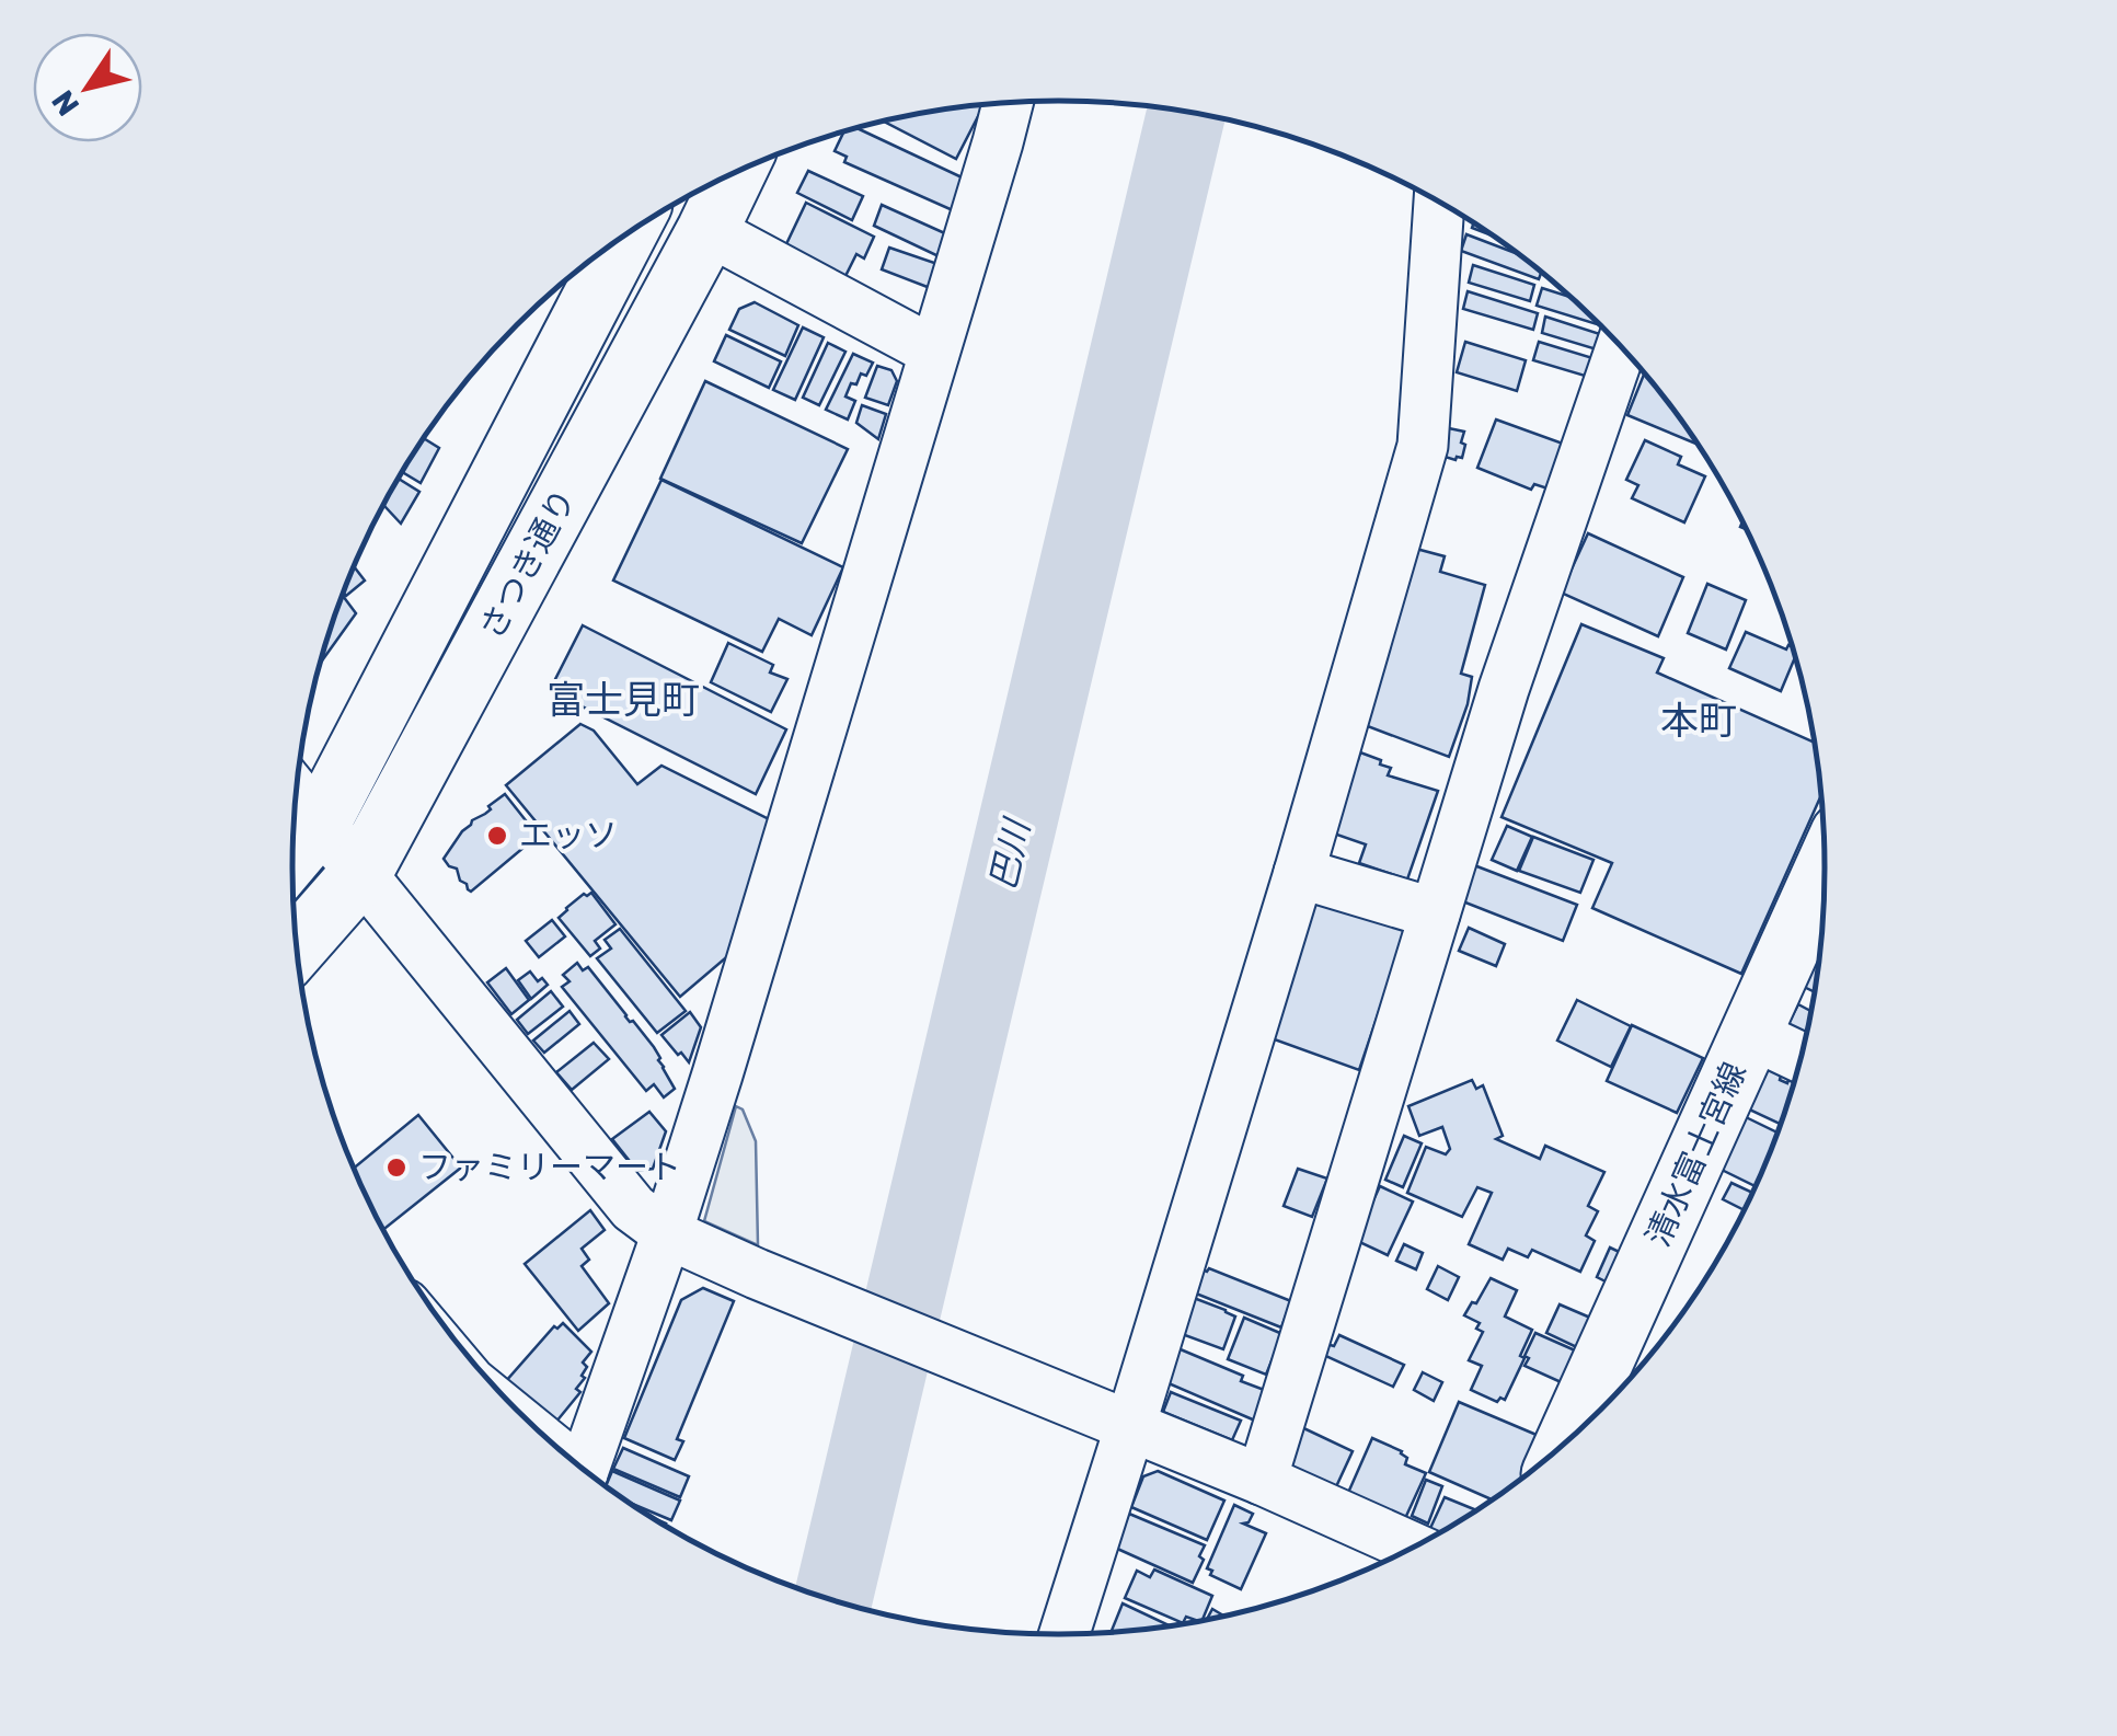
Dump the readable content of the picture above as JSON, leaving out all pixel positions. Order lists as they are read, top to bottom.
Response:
{
  "streets": {
    "main road": ["さつき通り", "清水富士宮線"]
  },
  "districts": ["富士見町", "本町"],
  "water": ["巴川"],
  "places": ["エッソ", "ファミリーマート"],
  "north": "bottom left"
}
